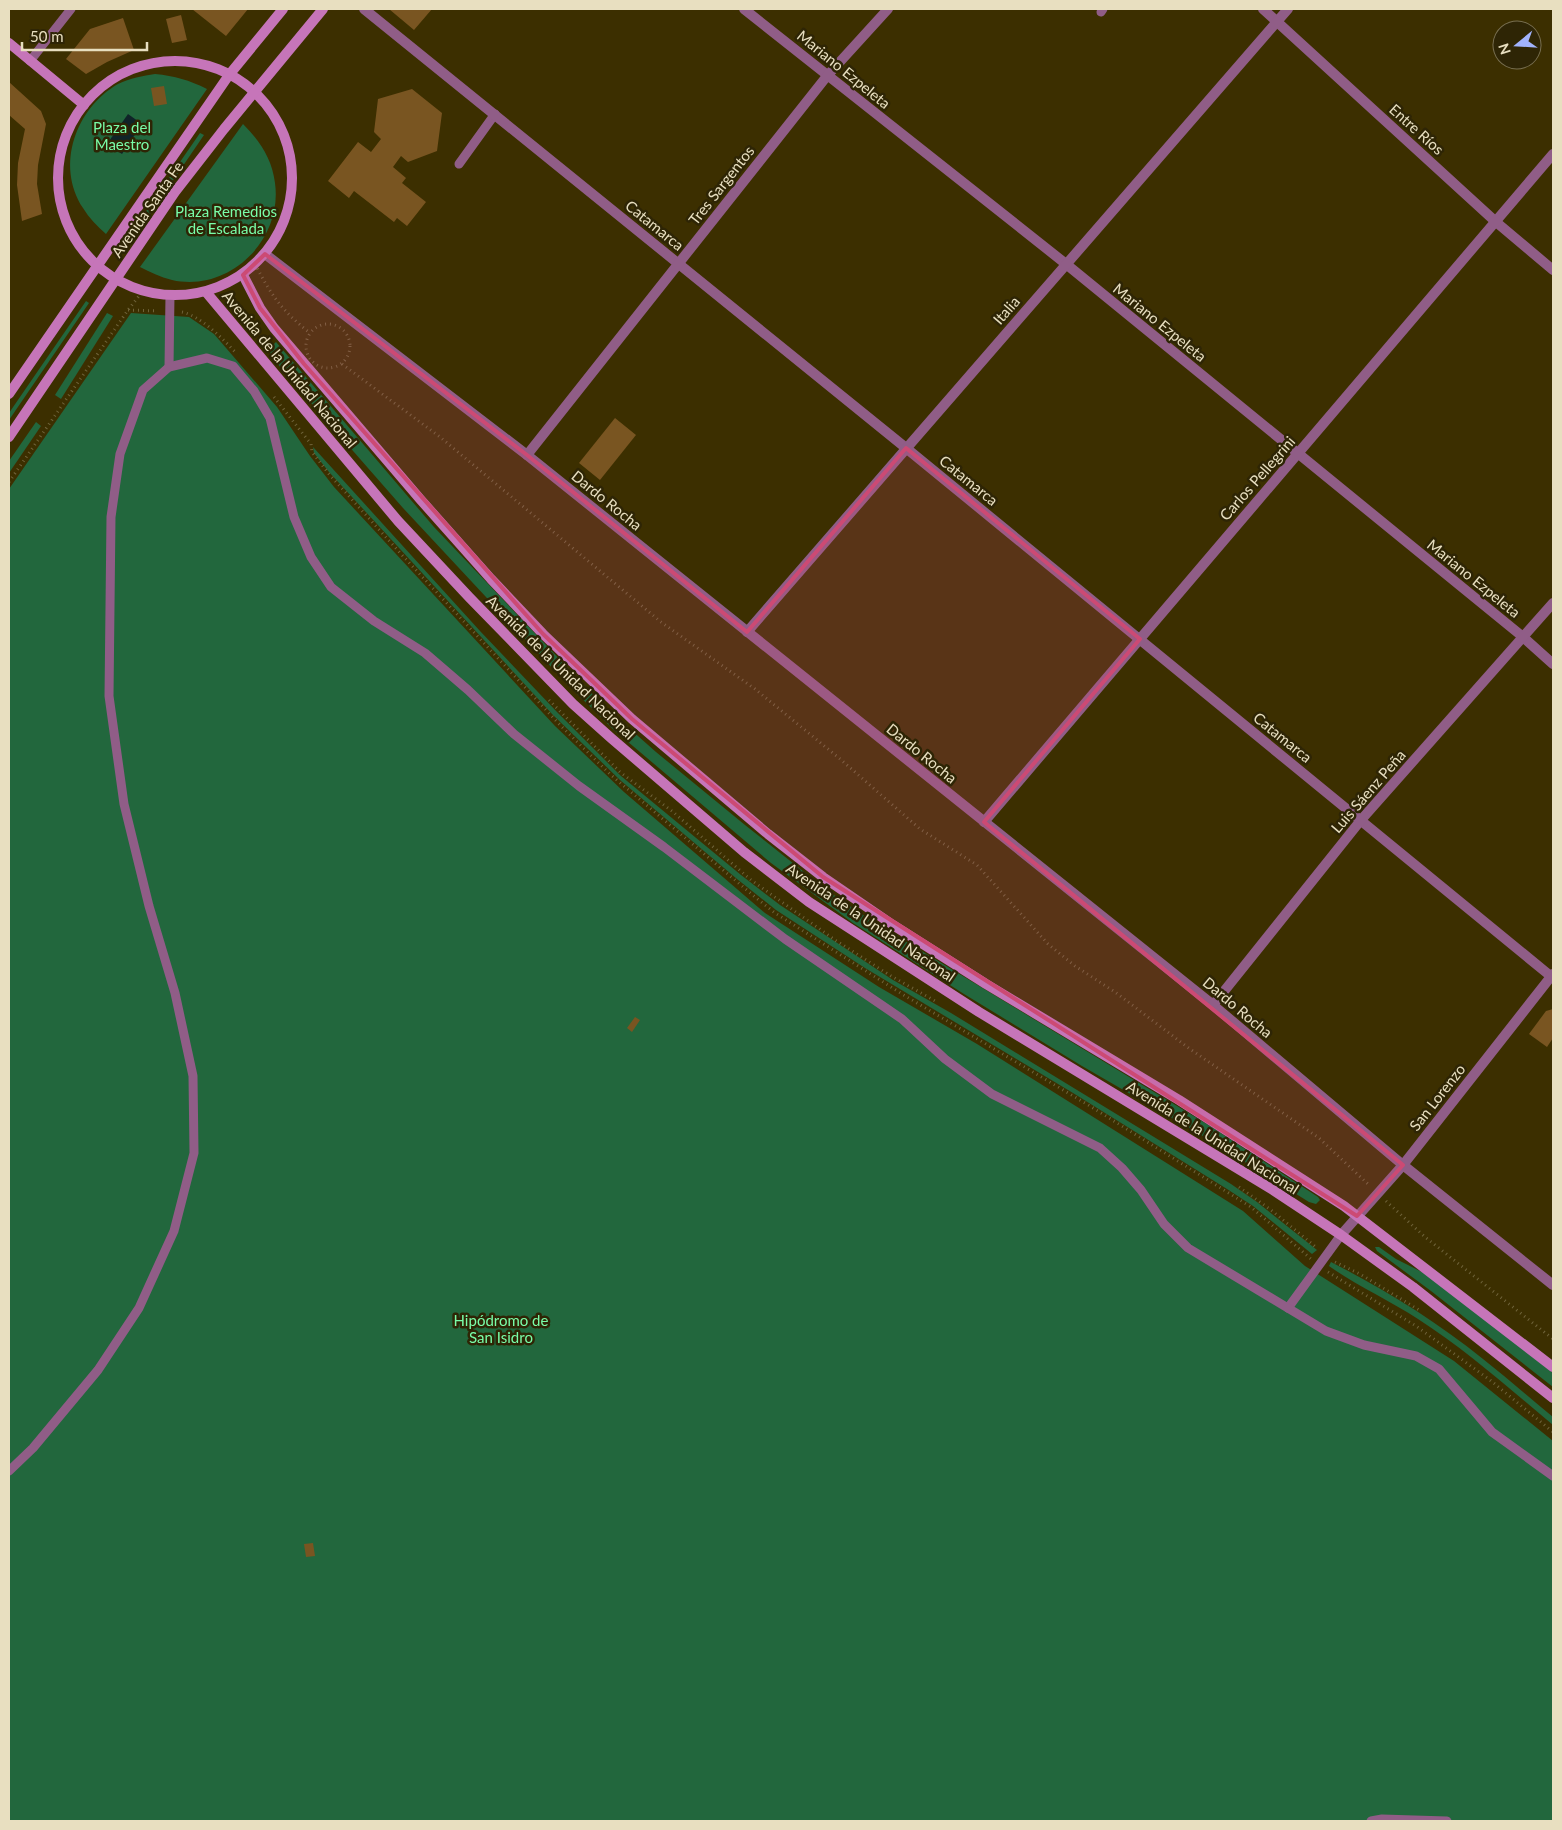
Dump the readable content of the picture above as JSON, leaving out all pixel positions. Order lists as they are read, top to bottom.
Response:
{
  "streets": {
    "main road": ["Avenida Santa Fe", "Avenida de la Unidad Nacional"],
    "street": [
      "Mariano Ezpeleta",
      "Entre Ríos",
      "Tres Sargentos",
      "Catamarca",
      "Italia",
      "Carlos Pellegrini",
      "Dardo Rocha",
      "Luis Sáenz Peña",
      "San Lorenzo"
    ]
  },
  "crossings": [
    ["Mariano Ezpeleta", "Tres Sargentos"],
    ["Mariano Ezpeleta", "Italia"],
    ["Mariano Ezpeleta", "Carlos Pellegrini"],
    ["Mariano Ezpeleta", "Luis Sáenz Peña"],
    ["Entre Ríos", "Italia"],
    ["Entre Ríos", "Carlos Pellegrini"],
    ["Tres Sargentos", "Catamarca"],
    ["Tres Sargentos", "Dardo Rocha"],
    ["Catamarca", "Italia"],
    ["Catamarca", "Carlos Pellegrini"],
    ["Catamarca", "Luis Sáenz Peña"],
    ["Catamarca", "San Lorenzo"],
    ["Italia", "Dardo Rocha"],
    ["Avenida de la Unidad Nacional", "San Lorenzo"],
    ["Carlos Pellegrini", "Dardo Rocha"],
    ["Dardo Rocha", "Luis Sáenz Peña"],
    ["Dardo Rocha", "San Lorenzo"]
  ],
  "parks": ["Plaza del Maestro", "Plaza Remedios de Escalada", "Hipódromo de San Isidro"],
  "scale_bar": "50 m",
  "north": "left"
}
